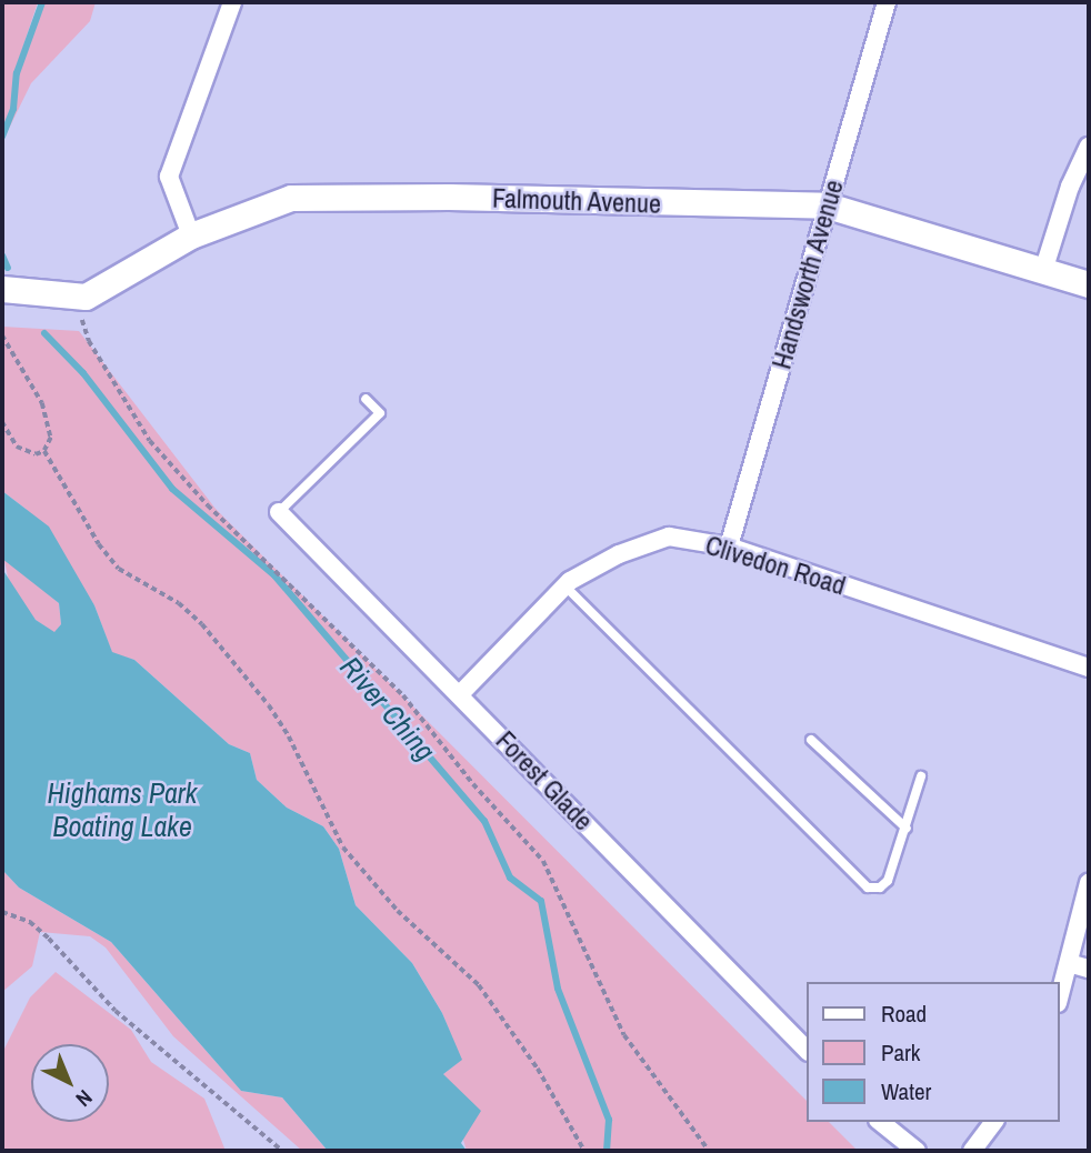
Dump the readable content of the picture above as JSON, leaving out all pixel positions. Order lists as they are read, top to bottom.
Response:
{
  "streets": {
    "street": [
      "Falmouth Avenue",
      "Handsworth Avenue",
      "Clivedon Road",
      "Forest Glade"
    ]
  },
  "crossings": [
    ["Falmouth Avenue", "Handsworth Avenue"],
    ["Handsworth Avenue", "Clivedon Road"],
    ["Clivedon Road", "Forest Glade"]
  ],
  "water": ["River Ching", "Highams Park Boating Lake"],
  "legend": ["Road", "Park", "Water"],
  "north": "bottom right"
}
